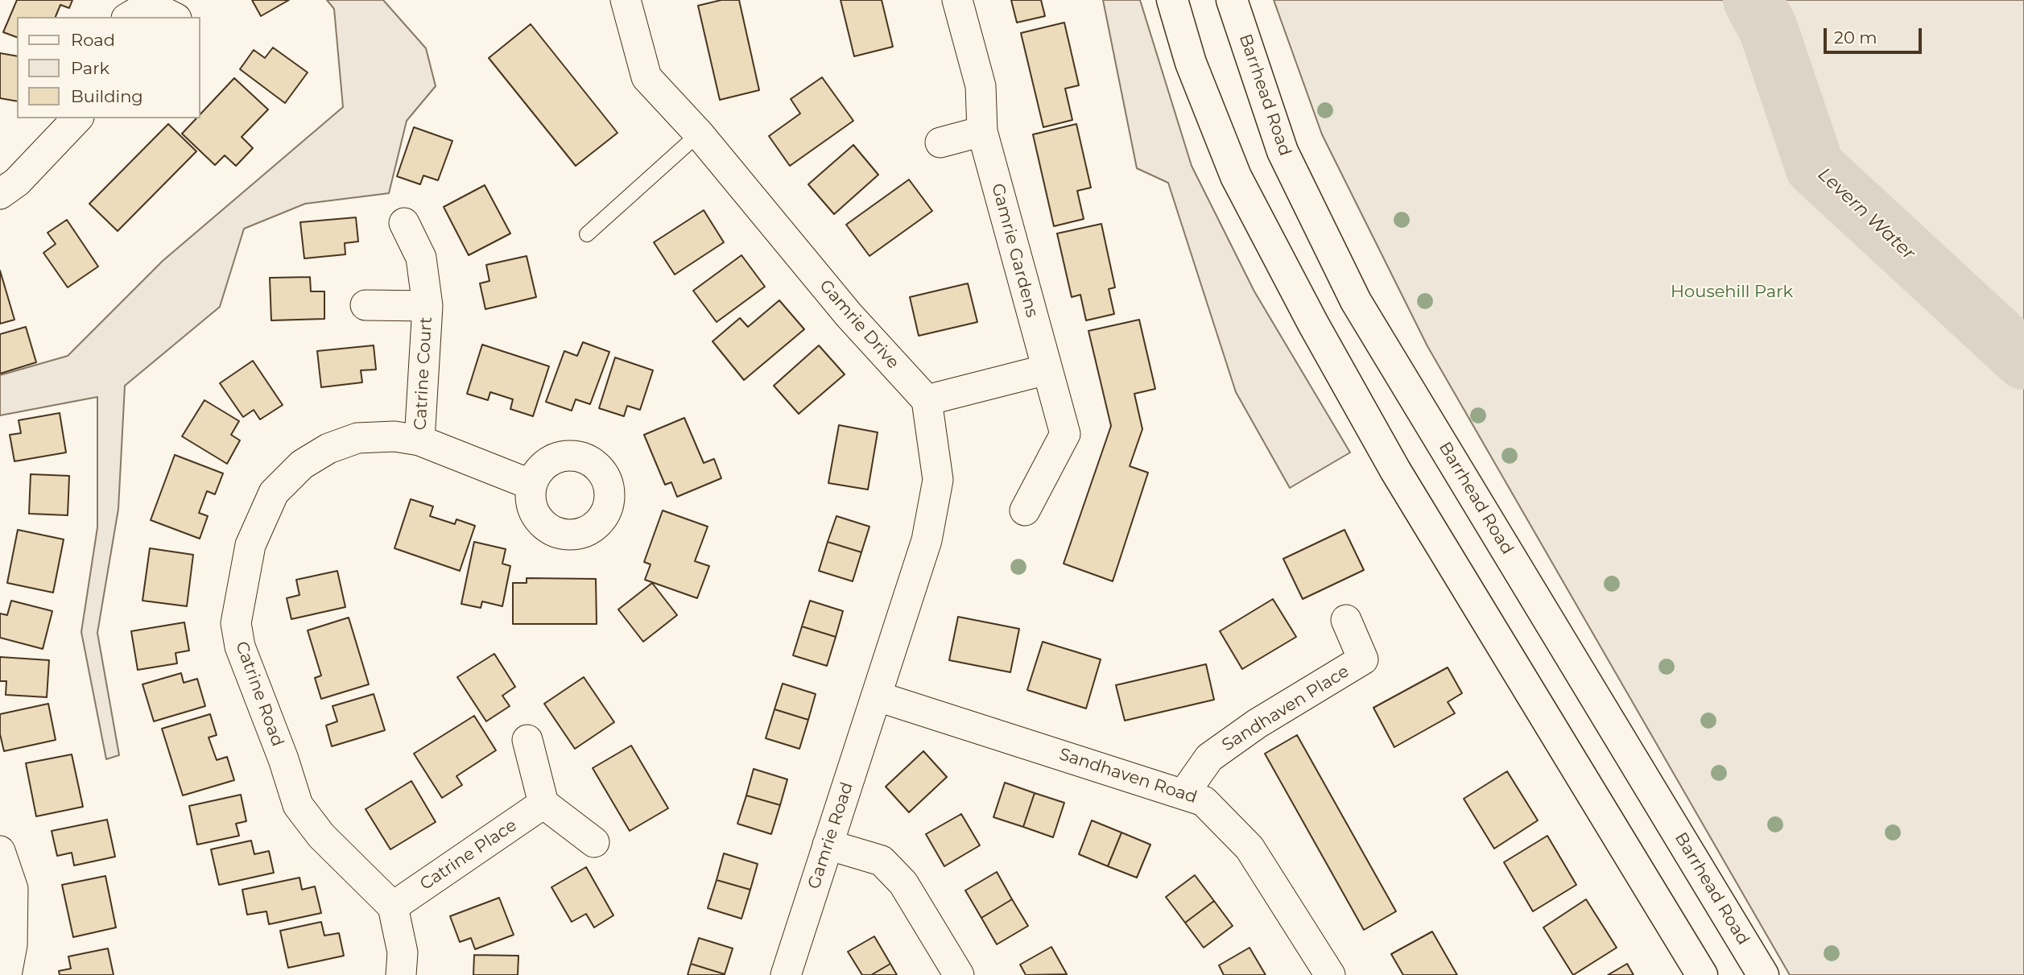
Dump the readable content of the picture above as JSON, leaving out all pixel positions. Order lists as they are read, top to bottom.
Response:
{
  "streets": {
    "main road": ["Barrhead Road"],
    "street": [
      "Gamrie Gardens",
      "Gamrie Drive",
      "Catrine Court",
      "Catrine Road",
      "Sandhaven Place",
      "Sandhaven Road",
      "Gamrie Road",
      "Catrine Place"
    ]
  },
  "crossings": [
    ["Catrine Court", "Catrine Road"],
    ["Catrine Road", "Catrine Place"],
    ["Sandhaven Place", "Sandhaven Road"],
    ["Sandhaven Road", "Gamrie Road"]
  ],
  "water": ["Levern Water"],
  "parks": ["Househill Park"],
  "legend": ["Road", "Park", "Building"],
  "scale_bar": "20 m"
}
